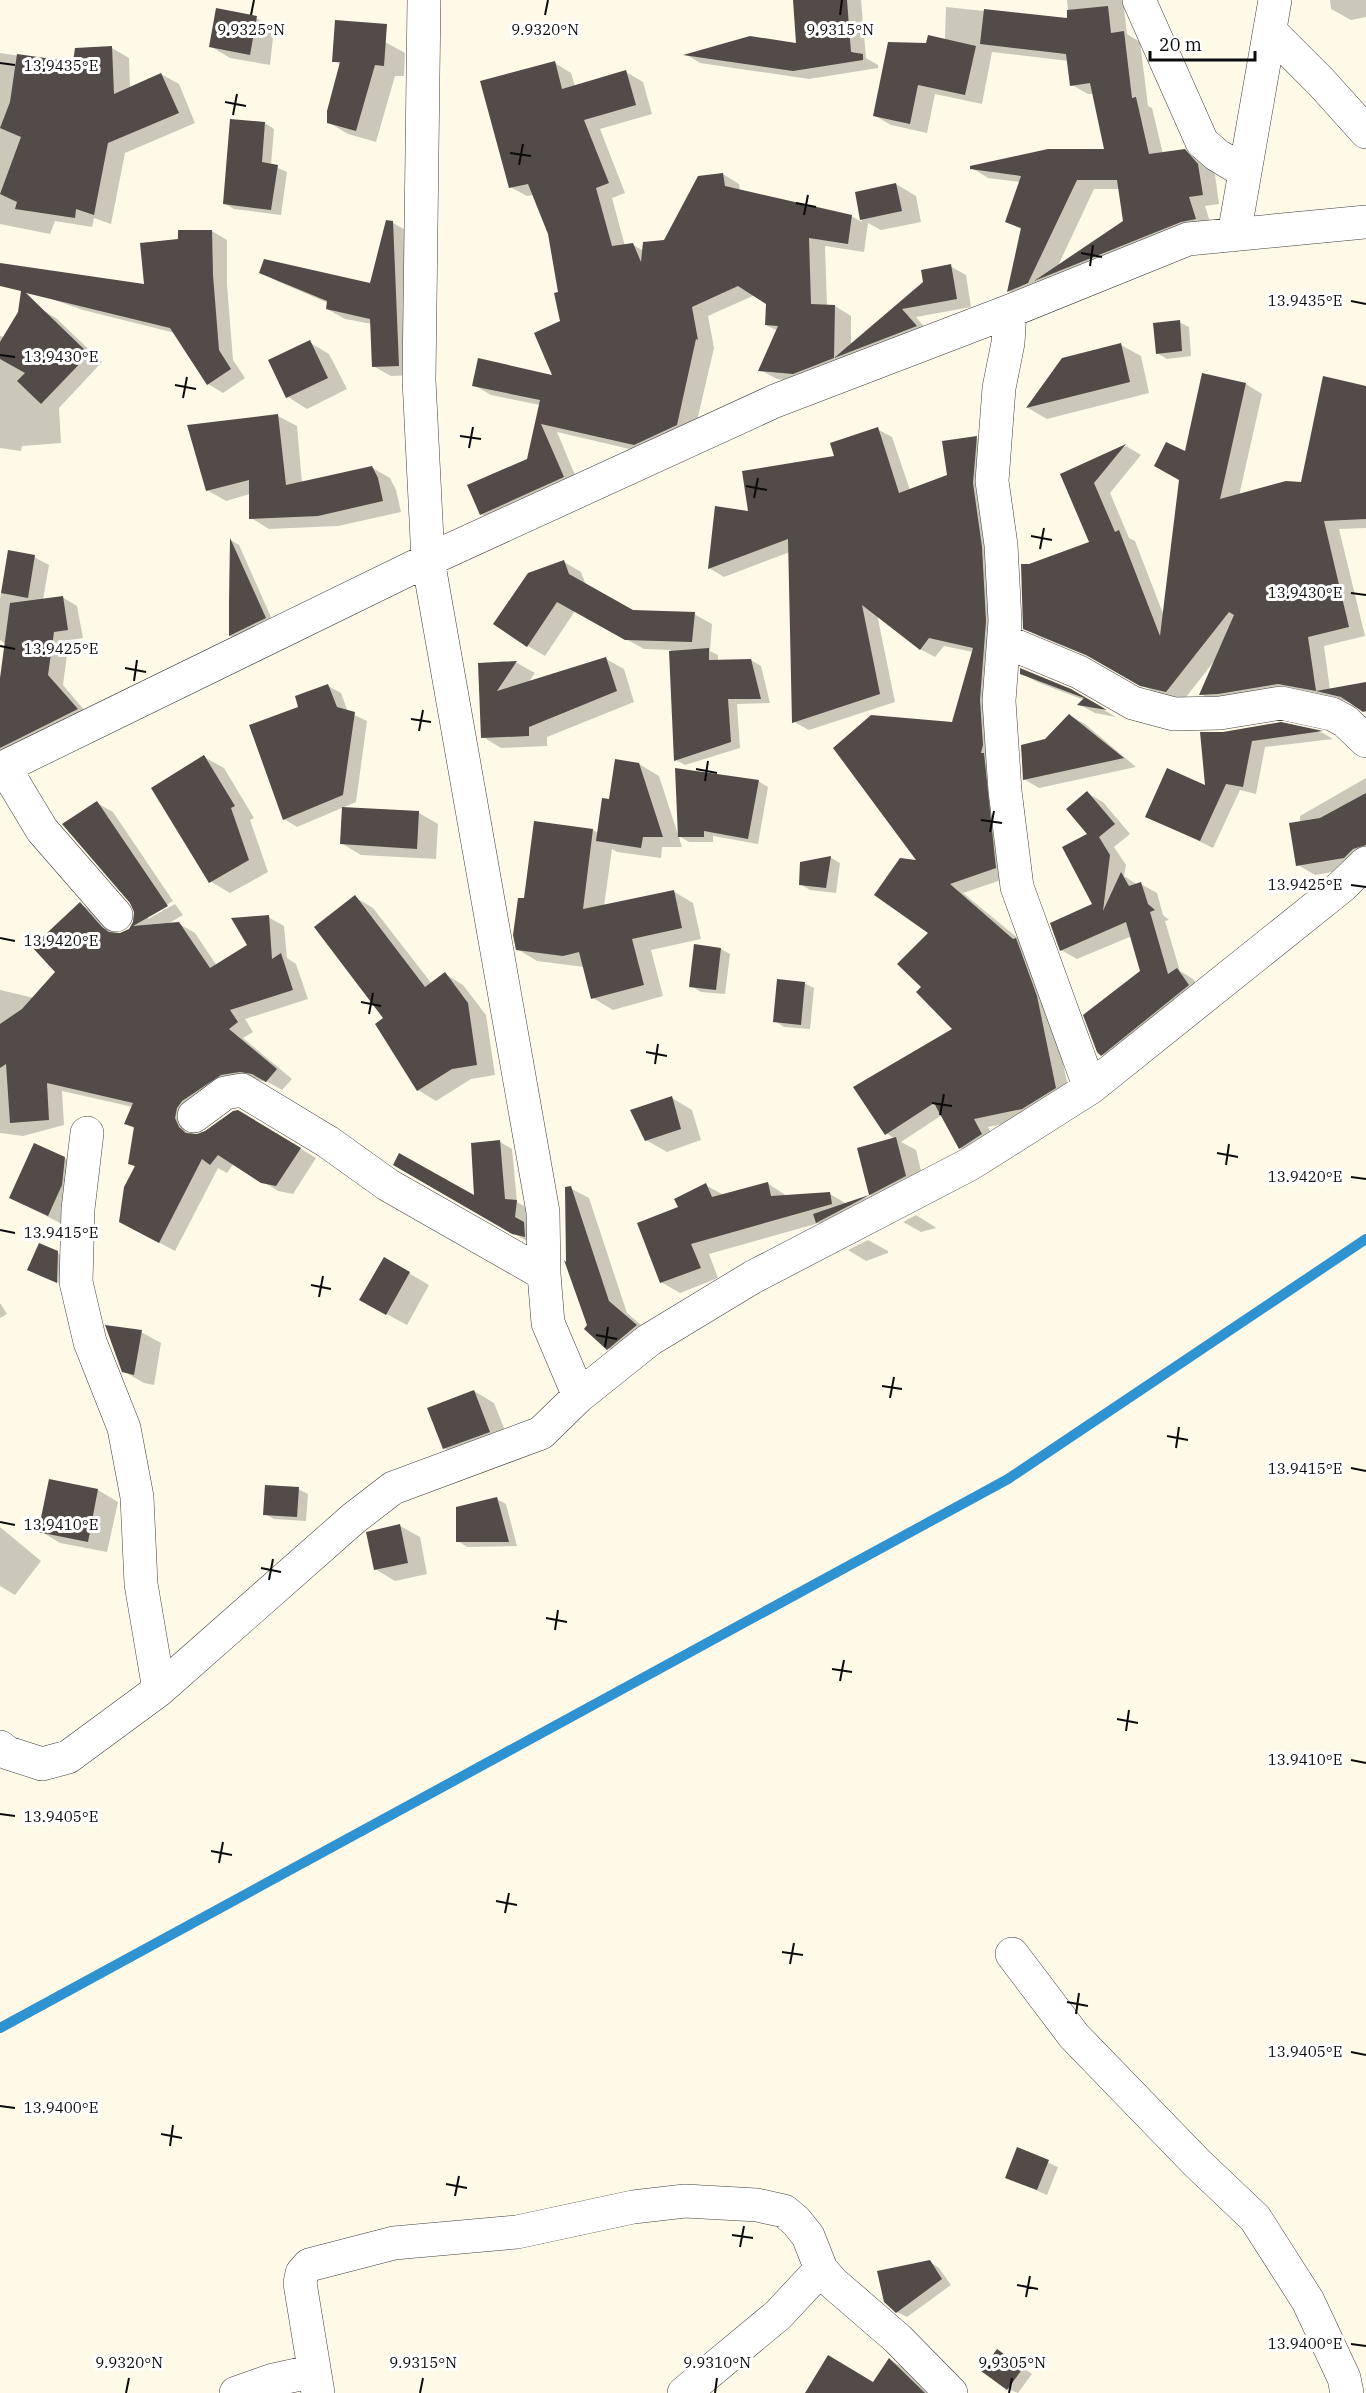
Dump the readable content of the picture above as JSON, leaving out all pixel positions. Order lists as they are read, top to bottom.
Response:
{
  "scale_bar": "20 m",
  "coordinates": [
    "9.9325°N",
    "9.9320°N",
    "9.9315°N",
    "13.9435°E",
    "13.9430°E",
    "13.9425°E",
    "13.9420°E",
    "13.9415°E",
    "13.9410°E",
    "13.9405°E",
    "13.9400°E",
    "9.9310°N",
    "9.9305°N"
  ]
}
